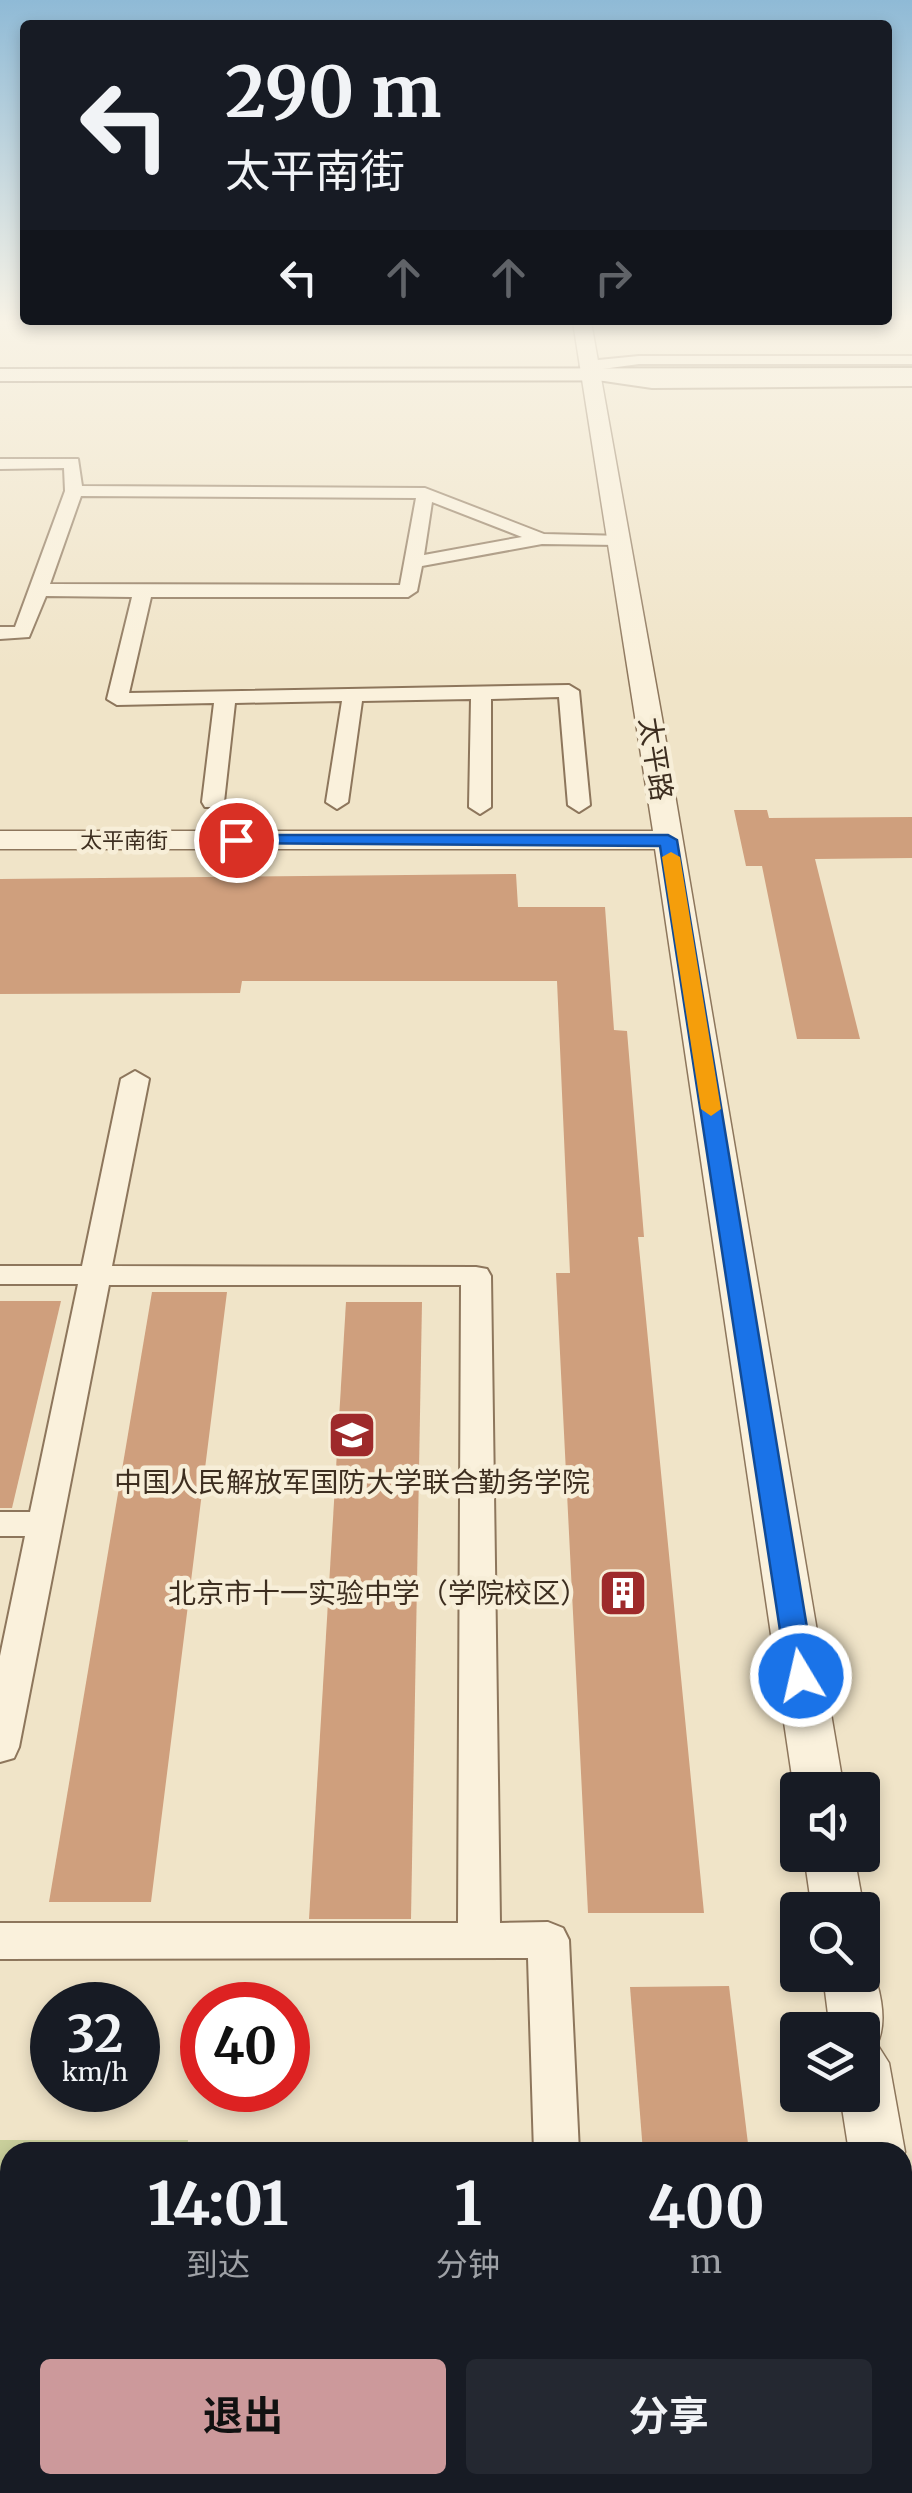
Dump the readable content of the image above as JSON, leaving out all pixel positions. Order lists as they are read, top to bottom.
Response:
{
  "streets": {
    "street": ["太平路", "太平南街"]
  },
  "crossings": [
    ["太平路", "太平南街"]
  ],
  "places": {
    "school or university": ["中国人民解放军国防大学联合勤务学院"],
    "building": ["北京市十一实验中学（学院校区）"]
  },
  "page": {
    "turn": ["290 m", "太平南街"],
    "speed": "32 km/h",
    "limit": "40",
    "eta": [
      "14:01",
      "到达",
      "1",
      "分钟",
      "400",
      "m"
    ],
    "buttons": ["退出", "分享"]
  }
}
